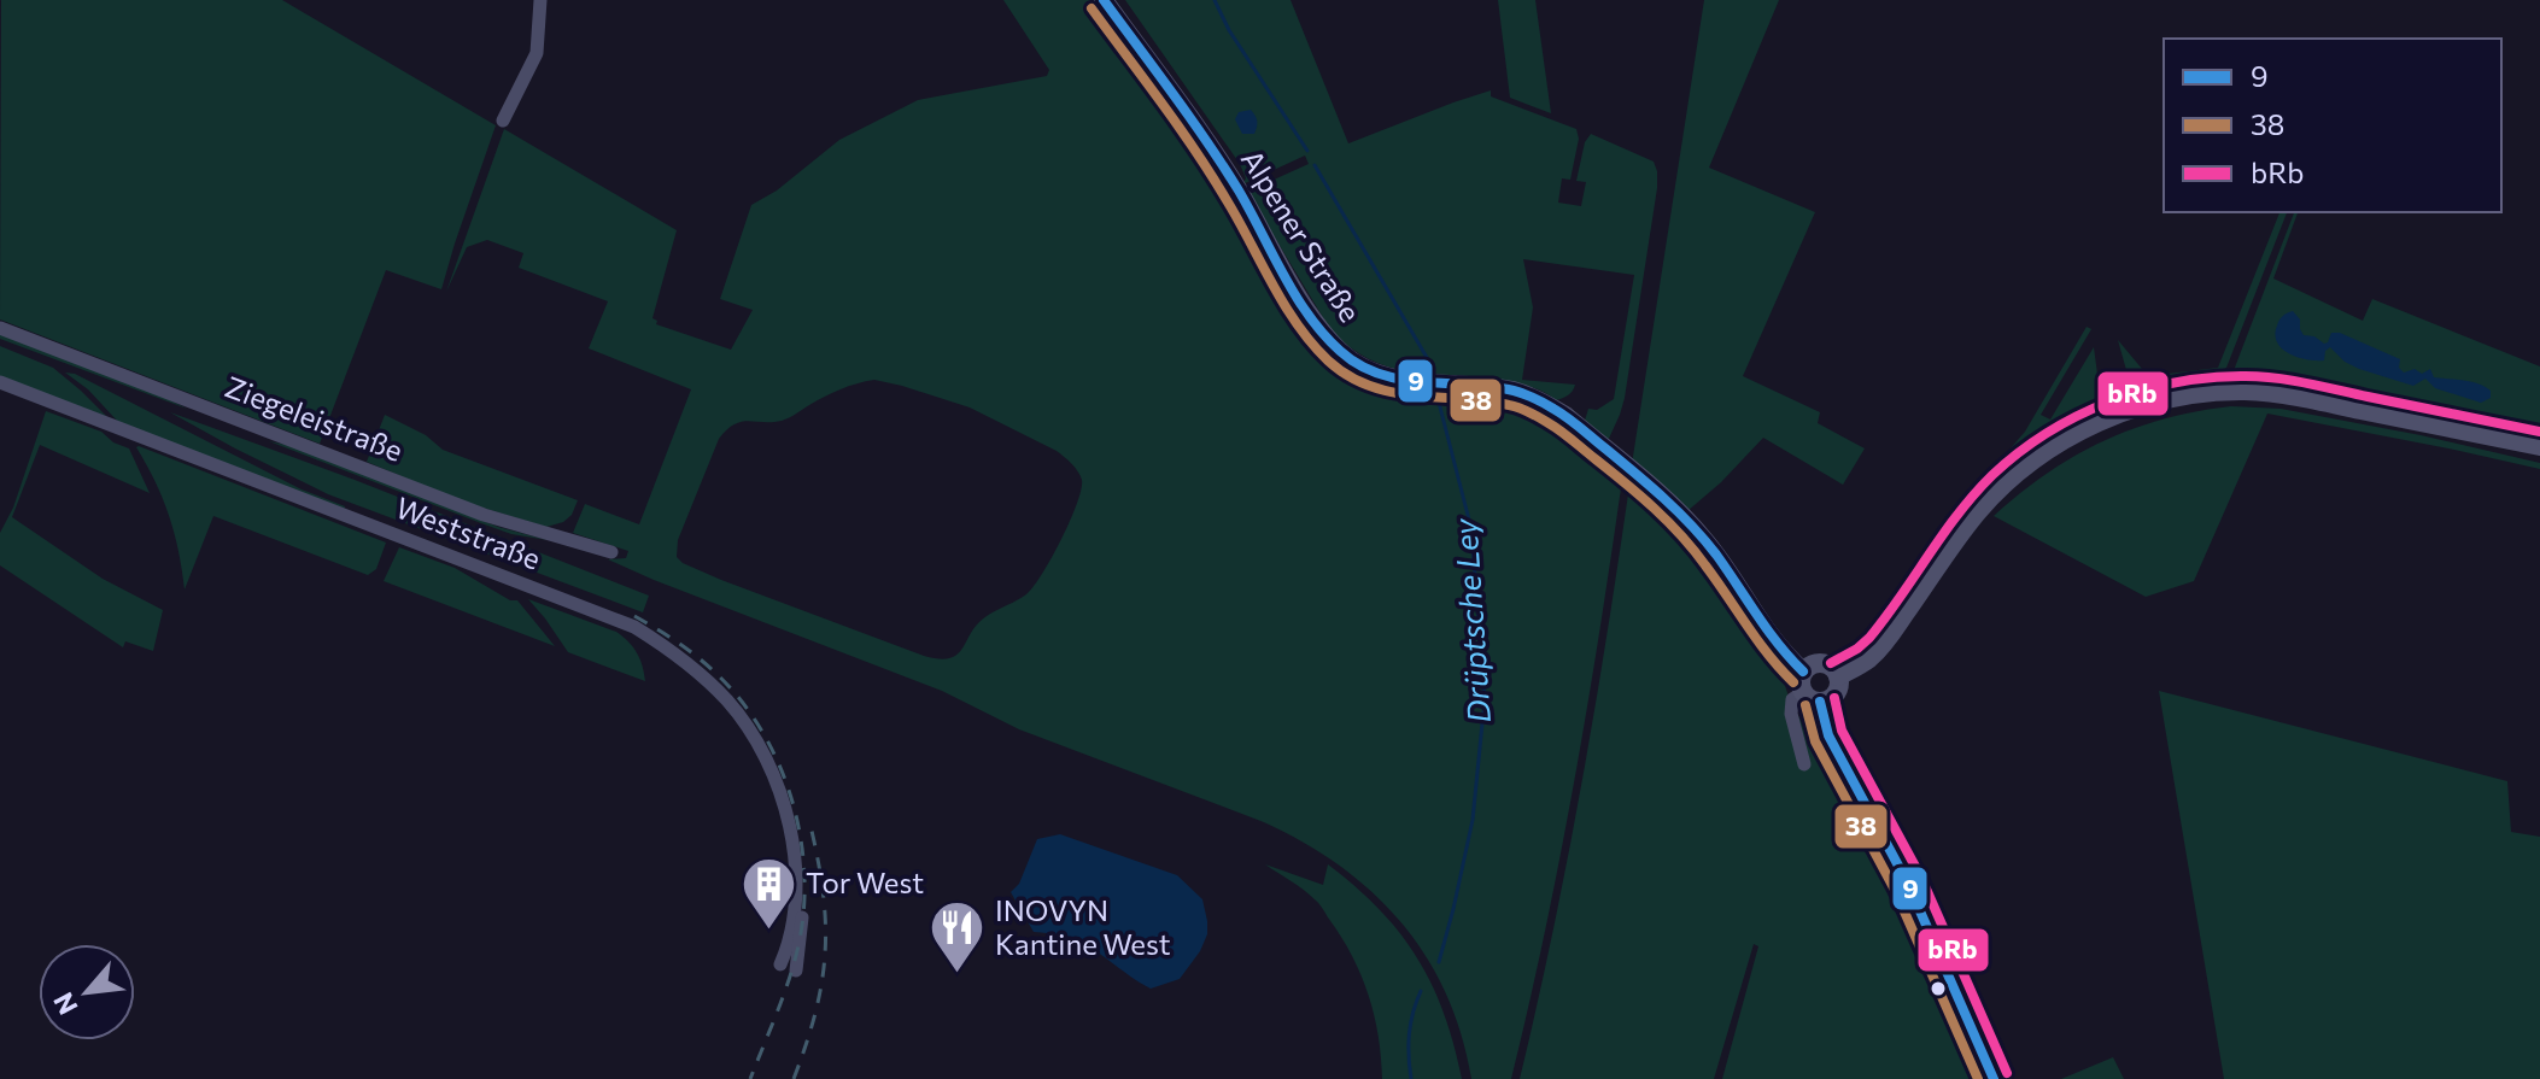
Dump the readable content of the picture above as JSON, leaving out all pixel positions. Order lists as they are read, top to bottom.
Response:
{
  "streets": {
    "street": ["Alpener Straße", "Ziegeleistraße", "Weststraße"]
  },
  "water": ["Drüptsche Ley"],
  "places": {
    "building": ["Tor West"],
    "restaurant": ["INOVYN Kantine West"]
  },
  "lines": ["transit line 9", "transit line 38", "transit line bRb"],
  "legend": ["9", "38", "bRb"],
  "north": "bottom left"
}
